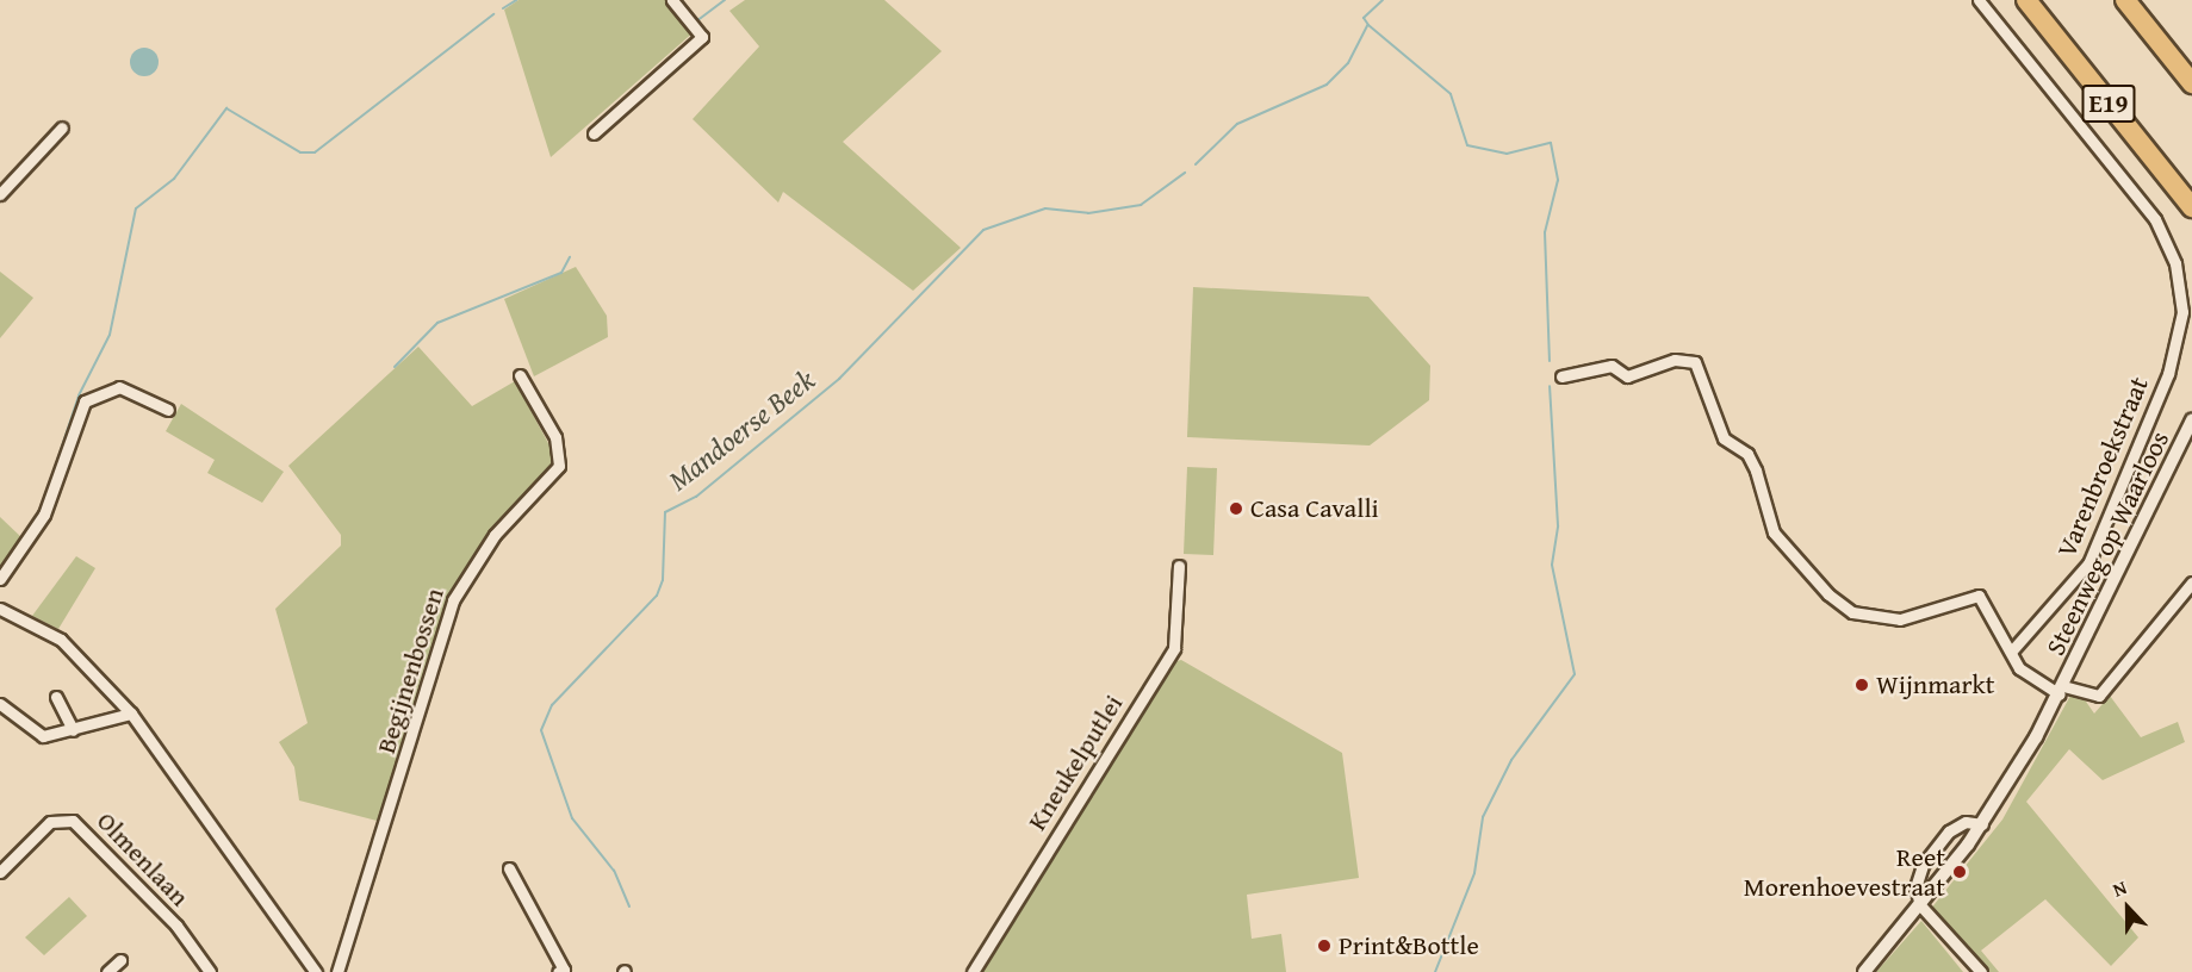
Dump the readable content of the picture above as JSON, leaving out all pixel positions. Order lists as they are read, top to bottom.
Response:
{
  "streets": {
    "highway": ["E19"],
    "street": [
      "Varenbroekstraat",
      "Steenweg op Waarloos",
      "Begijnenbossen",
      "Kneukelputlei",
      "Olmenlaan"
    ]
  },
  "water": ["Mandoerse Beek"],
  "places": [
    "Casa Cavalli",
    "Wijnmarkt",
    "Reet Morenhoevestraat",
    "Print&Bottle"
  ],
  "north": "top"
}
